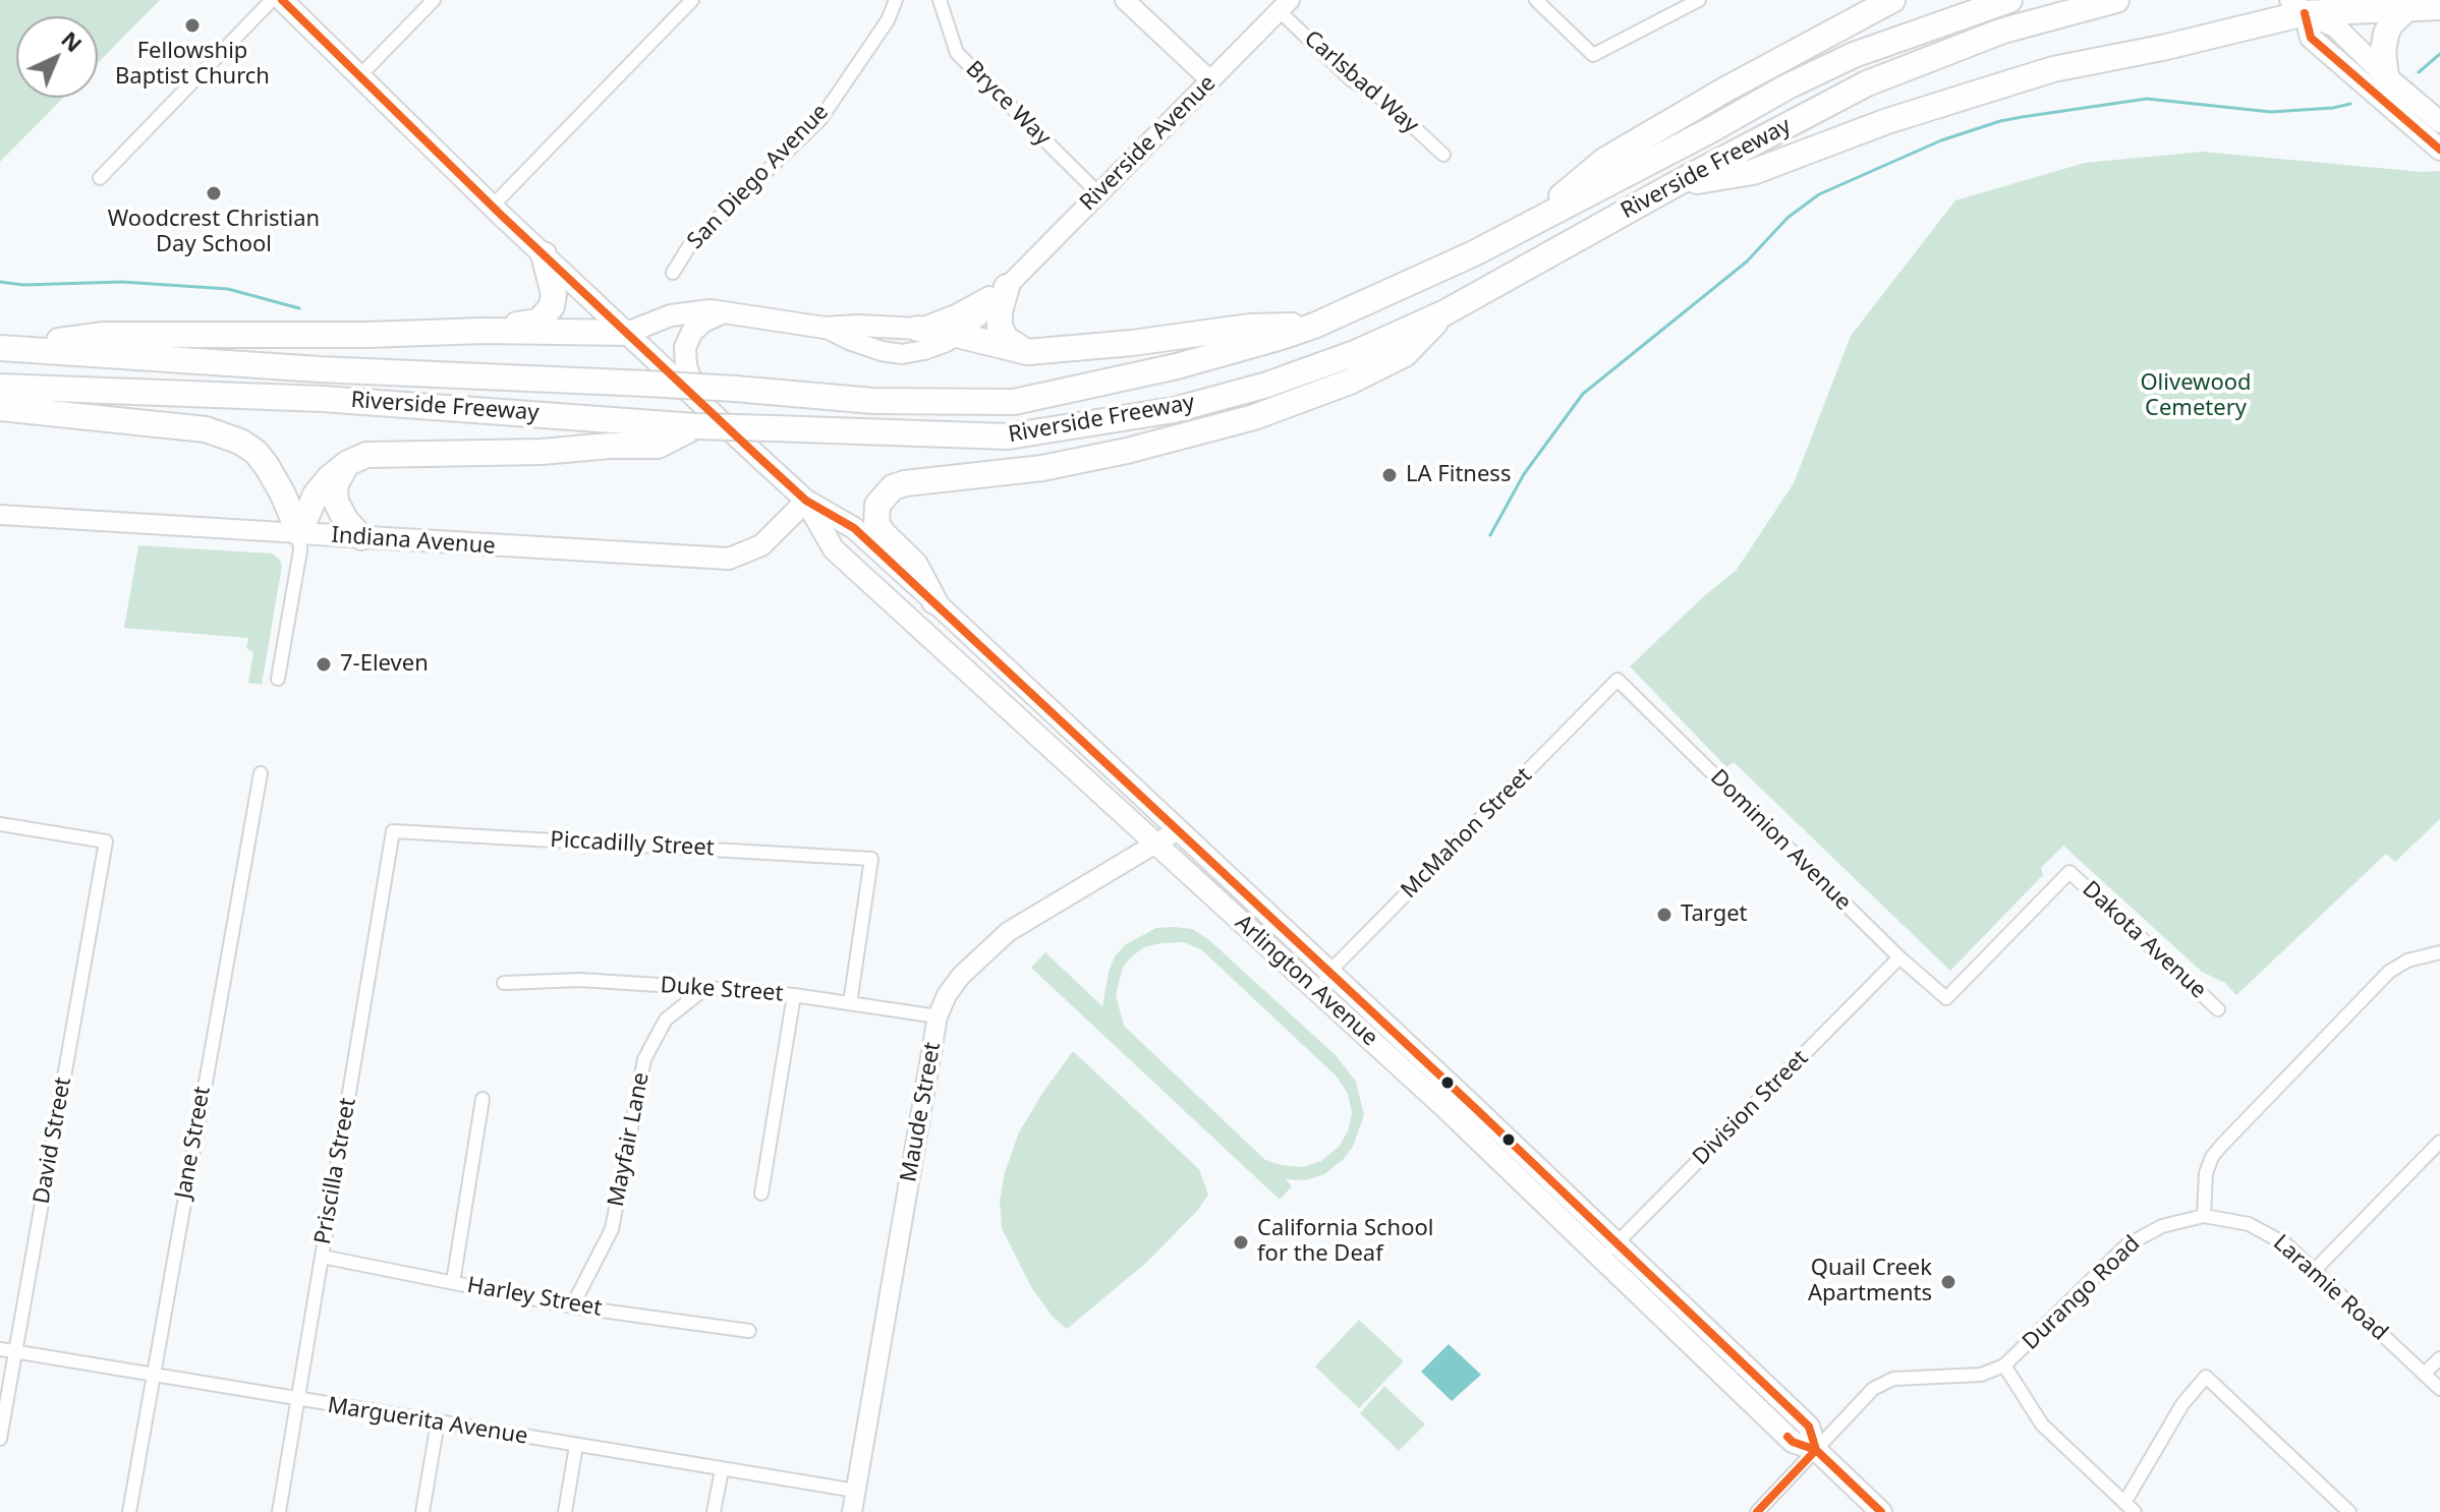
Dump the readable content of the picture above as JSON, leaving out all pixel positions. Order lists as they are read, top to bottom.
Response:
{
  "streets": {
    "highway": ["Riverside Freeway"],
    "main road": [
      "Riverside Avenue",
      "Indiana Avenue",
      "Arlington Avenue",
      "Maude Street"
    ],
    "street": [
      "Carlsbad Way",
      "Bryce Way",
      "San Diego Avenue",
      "McMahon Street",
      "Dominion Avenue",
      "Piccadilly Street",
      "Dakota Avenue",
      "Duke Street",
      "Division Street",
      "Mayfair Lane",
      "David Street",
      "Jane Street",
      "Priscilla Street",
      "Laramie Road",
      "Durango Road",
      "Harley Street",
      "Marguerita Avenue"
    ]
  },
  "crossings": [
    ["Carlsbad Way", "Riverside Avenue"],
    ["Bryce Way", "Riverside Avenue"],
    ["Riverside Avenue", "Arlington Avenue"],
    ["Indiana Avenue", "Arlington Avenue"],
    ["McMahon Street", "Dominion Avenue"],
    ["McMahon Street", "Arlington Avenue"],
    ["Dominion Avenue", "Dakota Avenue"],
    ["Dominion Avenue", "Division Street"],
    ["Piccadilly Street", "Duke Street"],
    ["Piccadilly Street", "Priscilla Street"],
    ["Arlington Avenue", "Division Street"],
    ["Arlington Avenue", "Maude Street"],
    ["Arlington Avenue", "Durango Road"],
    ["Duke Street", "Maude Street"],
    ["Duke Street", "Mayfair Lane"],
    ["Maude Street", "Marguerita Avenue"],
    ["Mayfair Lane", "Harley Street"],
    ["David Street", "Marguerita Avenue"],
    ["Jane Street", "Marguerita Avenue"],
    ["Priscilla Street", "Harley Street"],
    ["Priscilla Street", "Marguerita Avenue"],
    ["Laramie Road", "Durango Road"]
  ],
  "parks": ["Olivewood Cemetery"],
  "places": [
    "Fellowship Baptist Church",
    "Woodcrest Christian Day School",
    "LA Fitness",
    "7-Eleven",
    "Target",
    "California School for the Deaf",
    "Quail Creek Apartments"
  ],
  "north": "top right"
}
